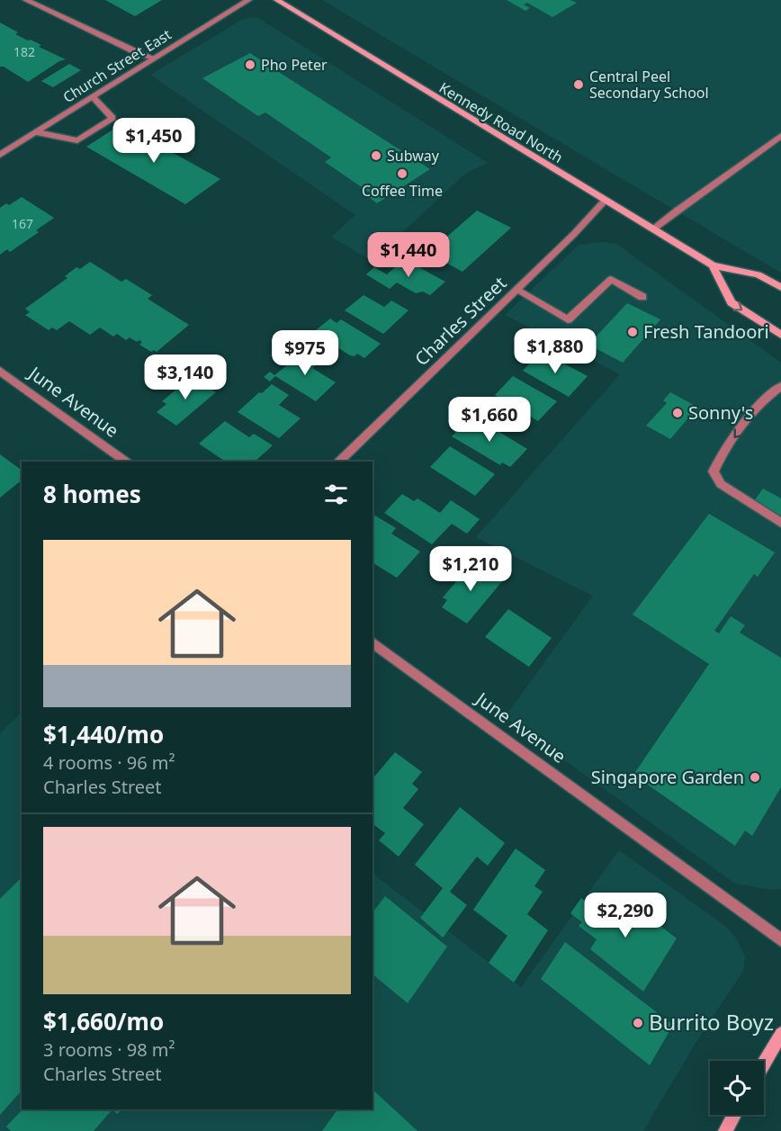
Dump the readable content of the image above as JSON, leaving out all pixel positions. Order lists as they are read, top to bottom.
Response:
{
  "streets": {
    "main road": ["Kennedy Road North"],
    "street": ["Church Street East", "Charles Street", "June Avenue"]
  },
  "crossings": [
    ["Kennedy Road North", "Charles Street"]
  ],
  "places": [
    "Pho Peter",
    "Central Peel Secondary School",
    "Subway",
    "Coffee Time",
    "Fresh Tandoori",
    "Sonny's",
    "Singapore Garden",
    "Burrito Boyz"
  ],
  "house_numbers": ["182", "167"],
  "page": {
    "price": [
      "$1,450",
      "$1,440",
      "$1,880",
      "$975",
      "$3,140",
      "$1,660",
      "$1,210",
      "$2,290"
    ],
    "heading": "8 homes",
    "list": [
      {
        "name": "$1,440/mo",
        "note": "4 rooms · 96 m² · Charles Street"
      },
      {
        "name": "$1,660/mo",
        "note": "3 rooms · 98 m² · Charles Street"
      }
    ]
  }
}
